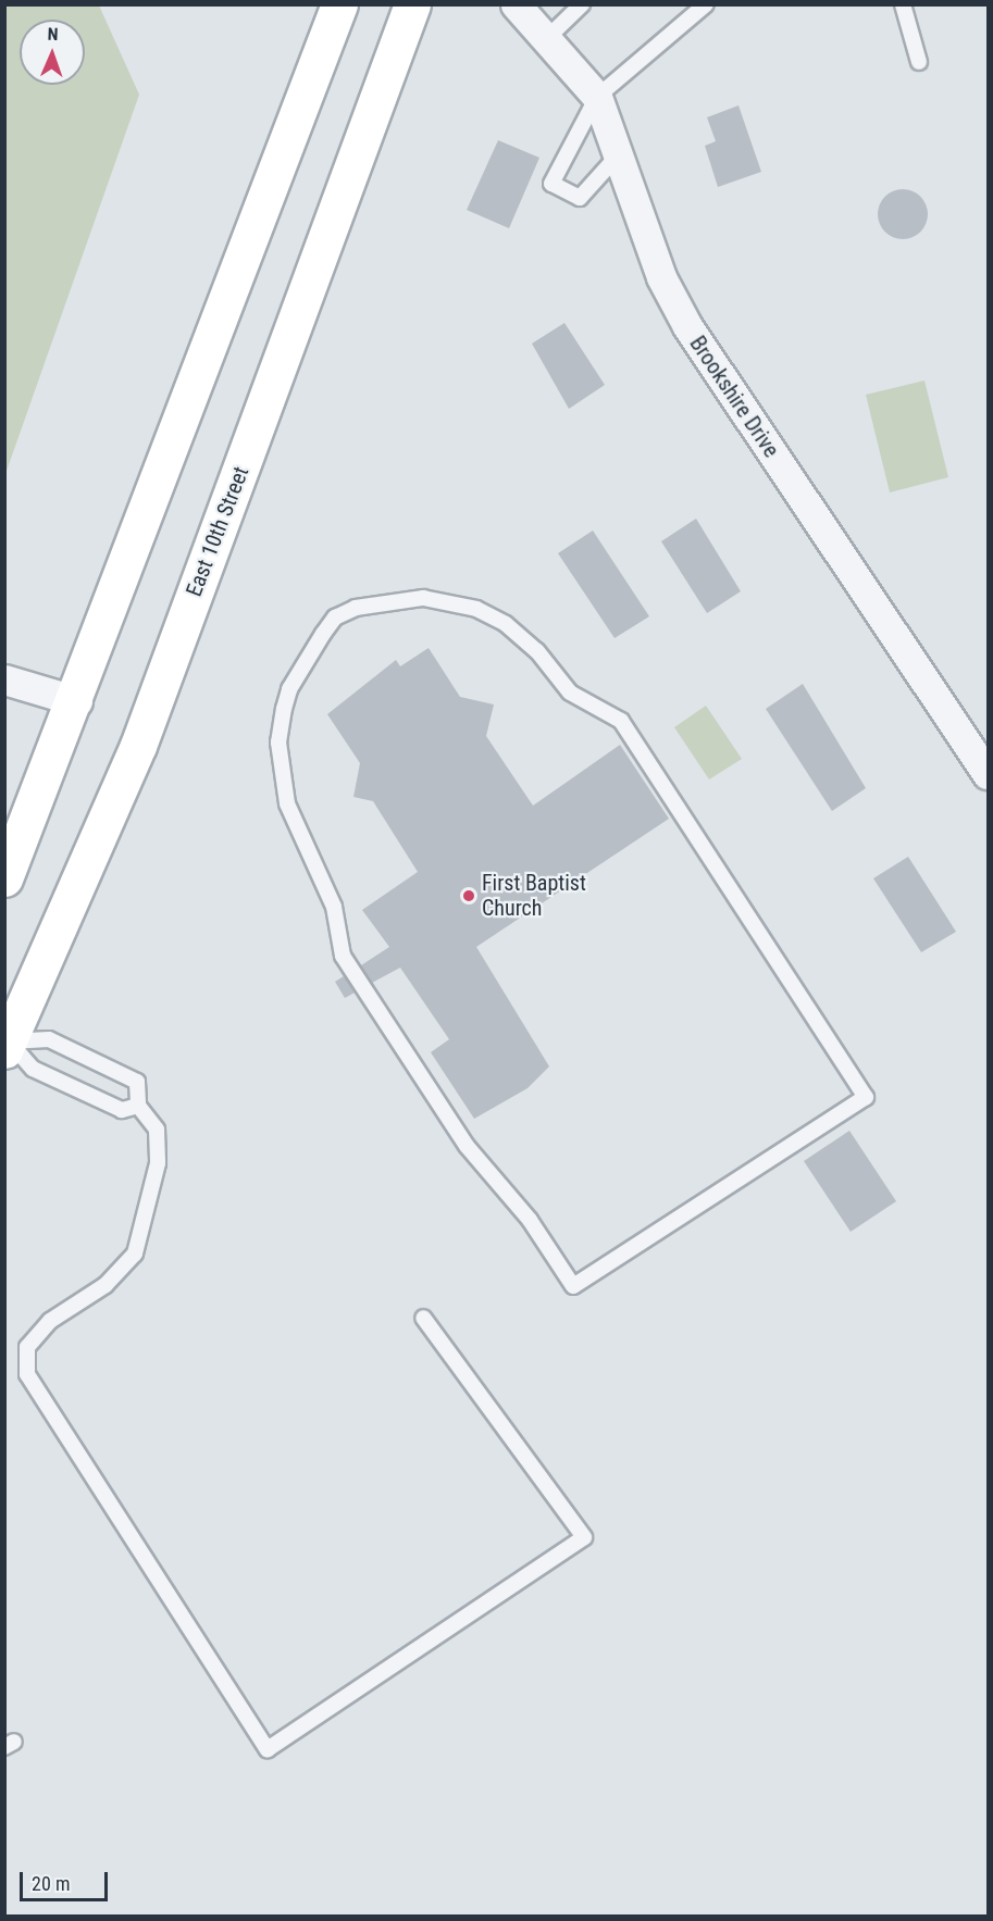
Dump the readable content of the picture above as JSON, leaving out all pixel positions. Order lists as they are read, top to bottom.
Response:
{
  "streets": {
    "main road": ["East 10th Street"],
    "street": ["Brookshire Drive"]
  },
  "places": ["First Baptist Church"],
  "scale_bar": "20 m",
  "north": "top"
}
